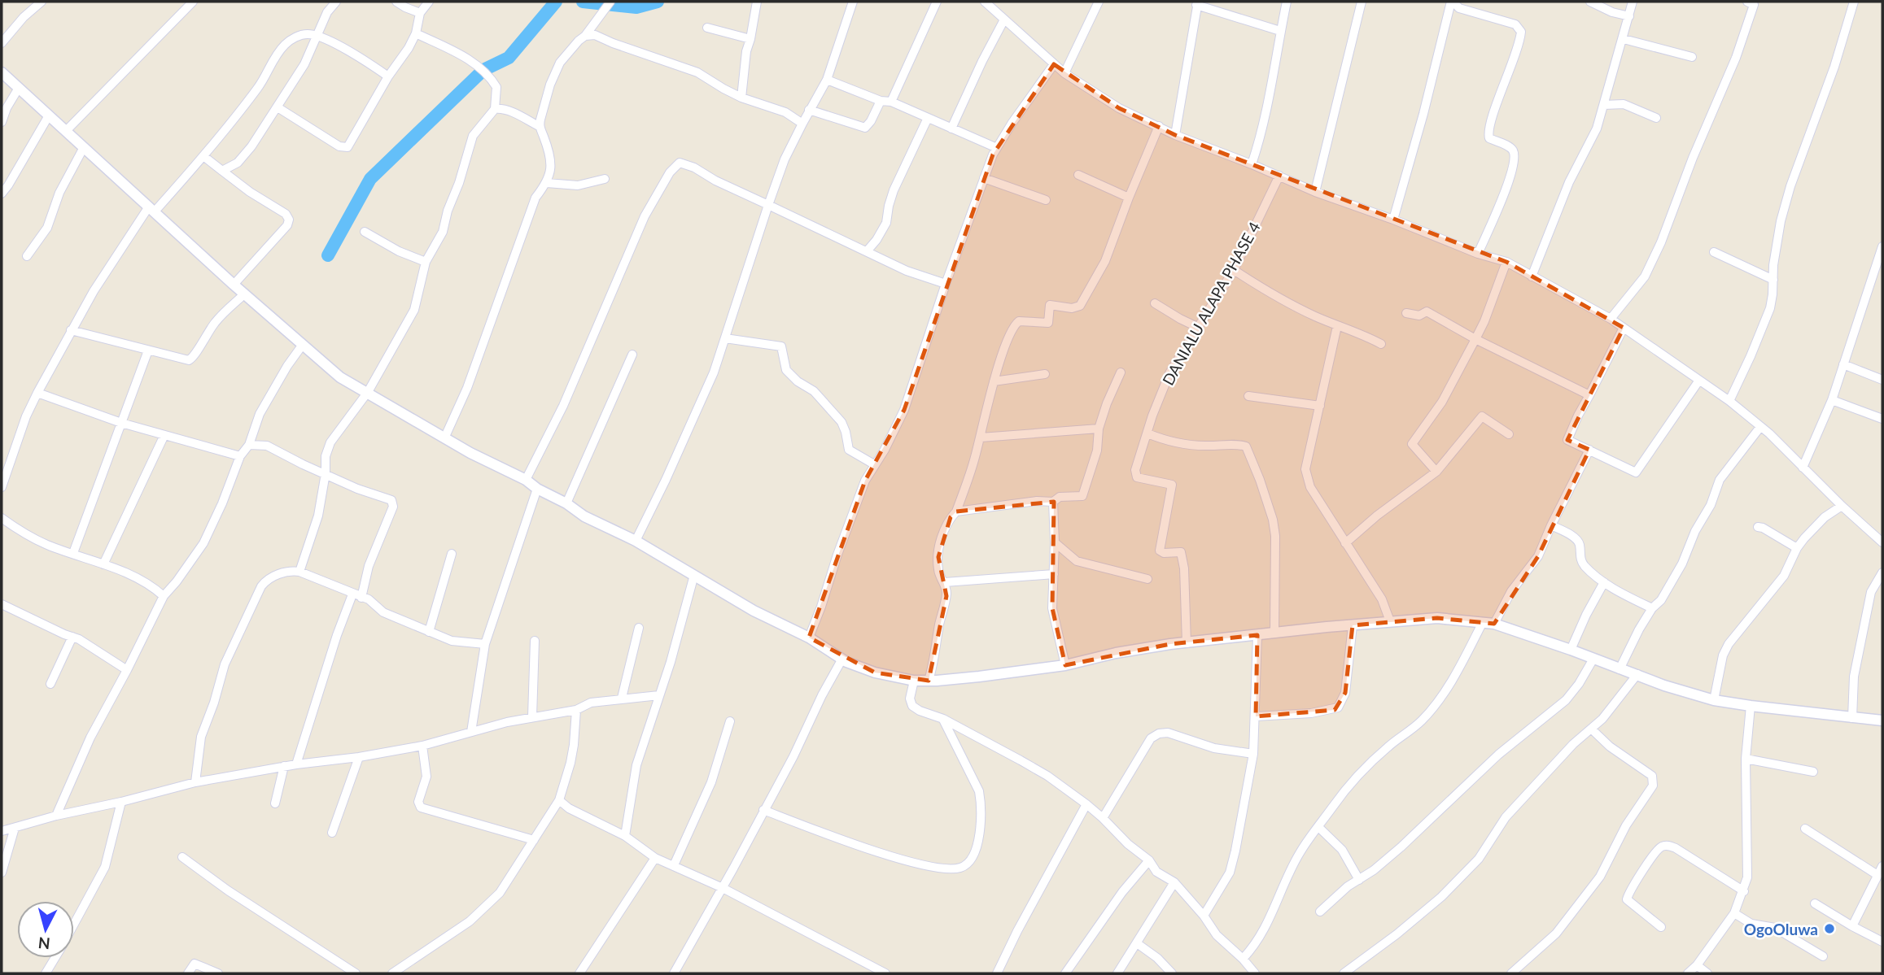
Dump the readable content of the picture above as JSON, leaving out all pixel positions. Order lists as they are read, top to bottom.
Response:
{
  "streets": {
    "street": ["DANIALU ALAPA PHASE 4"]
  },
  "places": ["OgoOluwa"],
  "north": "bottom"
}
